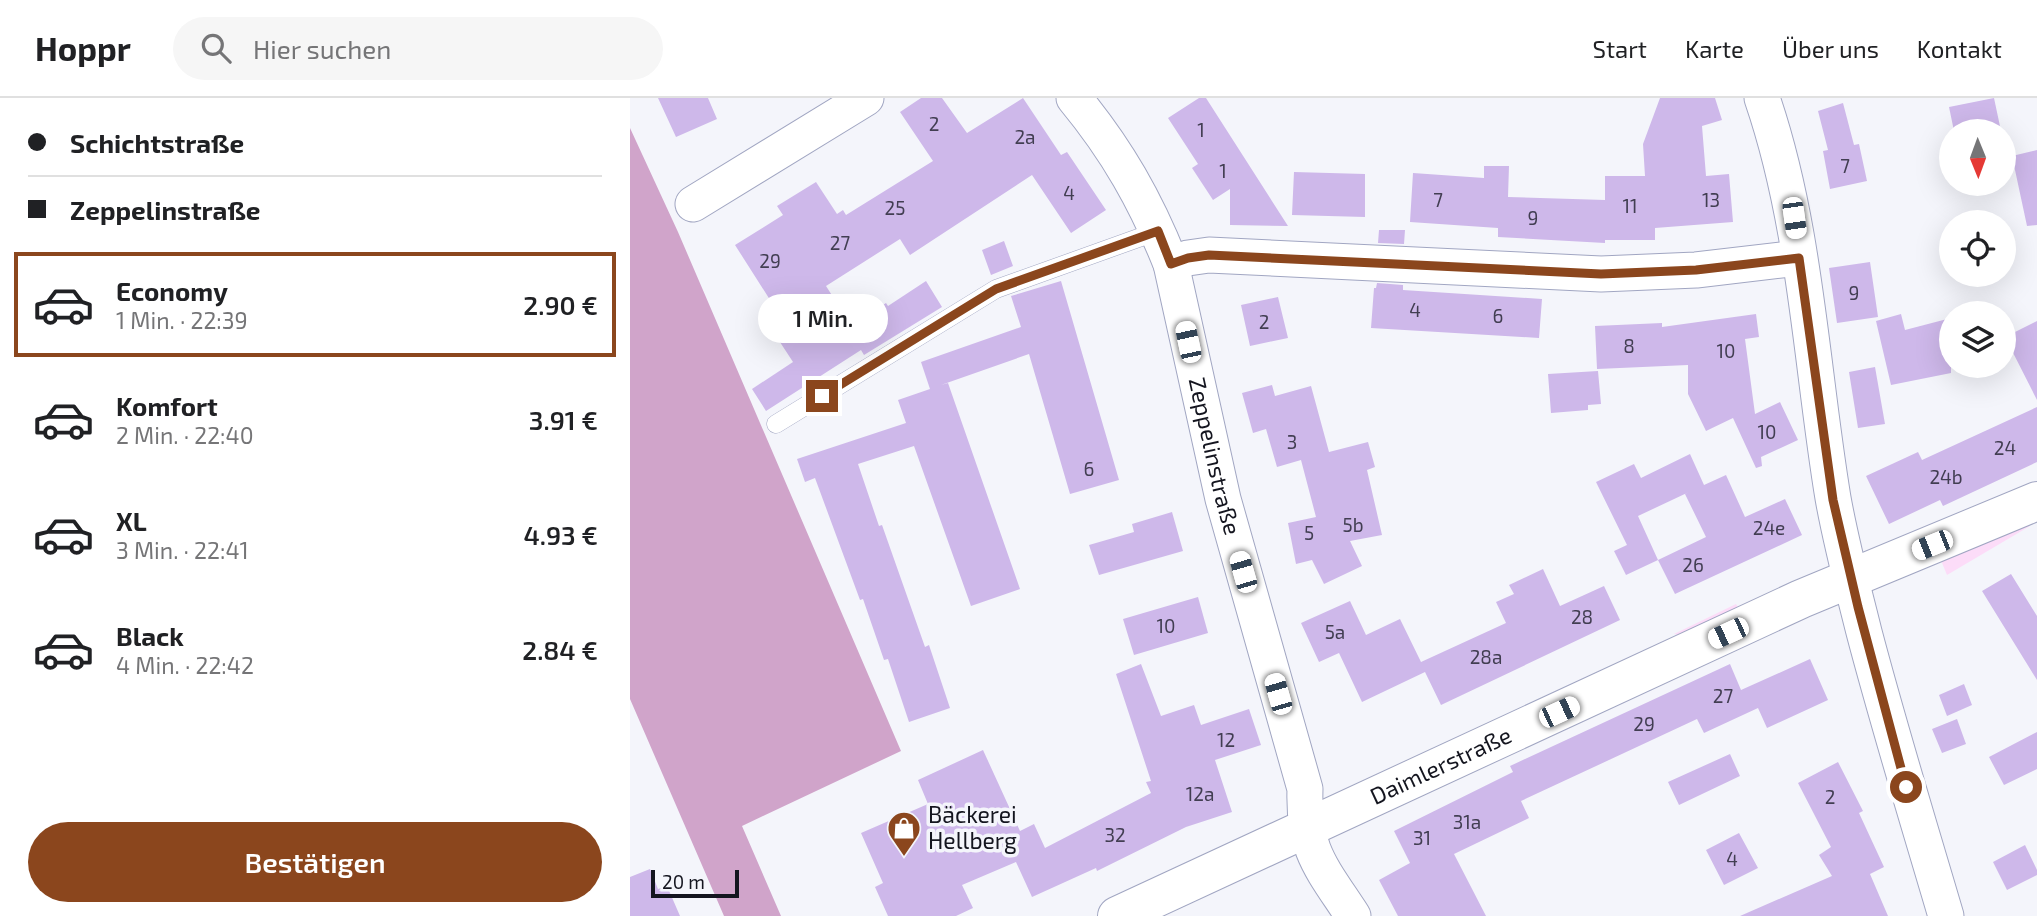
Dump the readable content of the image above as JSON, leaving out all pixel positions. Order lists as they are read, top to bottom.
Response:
{
  "streets": {
    "street": ["Zeppelinstraße", "Daimlerstraße"]
  },
  "crossings": [
    ["Zeppelinstraße", "Daimlerstraße"]
  ],
  "places": {
    "shop": ["Bäckerei Hellberg"]
  },
  "house_numbers": [
    "2",
    "1",
    "2a",
    "7",
    "1",
    "4",
    "7",
    "13",
    "11",
    "25",
    "9",
    "27",
    "29",
    "9",
    "4",
    "6",
    "2",
    "8",
    "10",
    "10",
    "3",
    "24",
    "6",
    "24b",
    "5b",
    "24e",
    "5",
    "26",
    "28",
    "10",
    "5a",
    "28a",
    "27",
    "29",
    "12",
    "12a",
    "2",
    "31a",
    "32",
    "31",
    "4"
  ],
  "scale_bar": "20 m",
  "north": "bottom",
  "page": {
    "header": "Hoppr",
    "search": "Hier suchen",
    "nav": [
      "Start",
      "Karte",
      "Über uns",
      "Kontakt"
    ],
    "banner": ["Schichtstraße", "Zeppelinstraße"],
    "list": [
      {
        "name": "Economy",
        "note": "1 Min. · 22:39",
        "value": "2.90 €"
      },
      {
        "name": "Komfort",
        "note": "2 Min. · 22:40",
        "value": "3.91 €"
      },
      {
        "name": "XL",
        "note": "3 Min. · 22:41",
        "value": "4.93 €"
      },
      {
        "name": "Black",
        "note": "4 Min. · 22:42",
        "value": "2.84 €"
      }
    ],
    "bubble": "1 Min.",
    "buttons": "Bestätigen",
    "scale": "20 m"
  }
}
